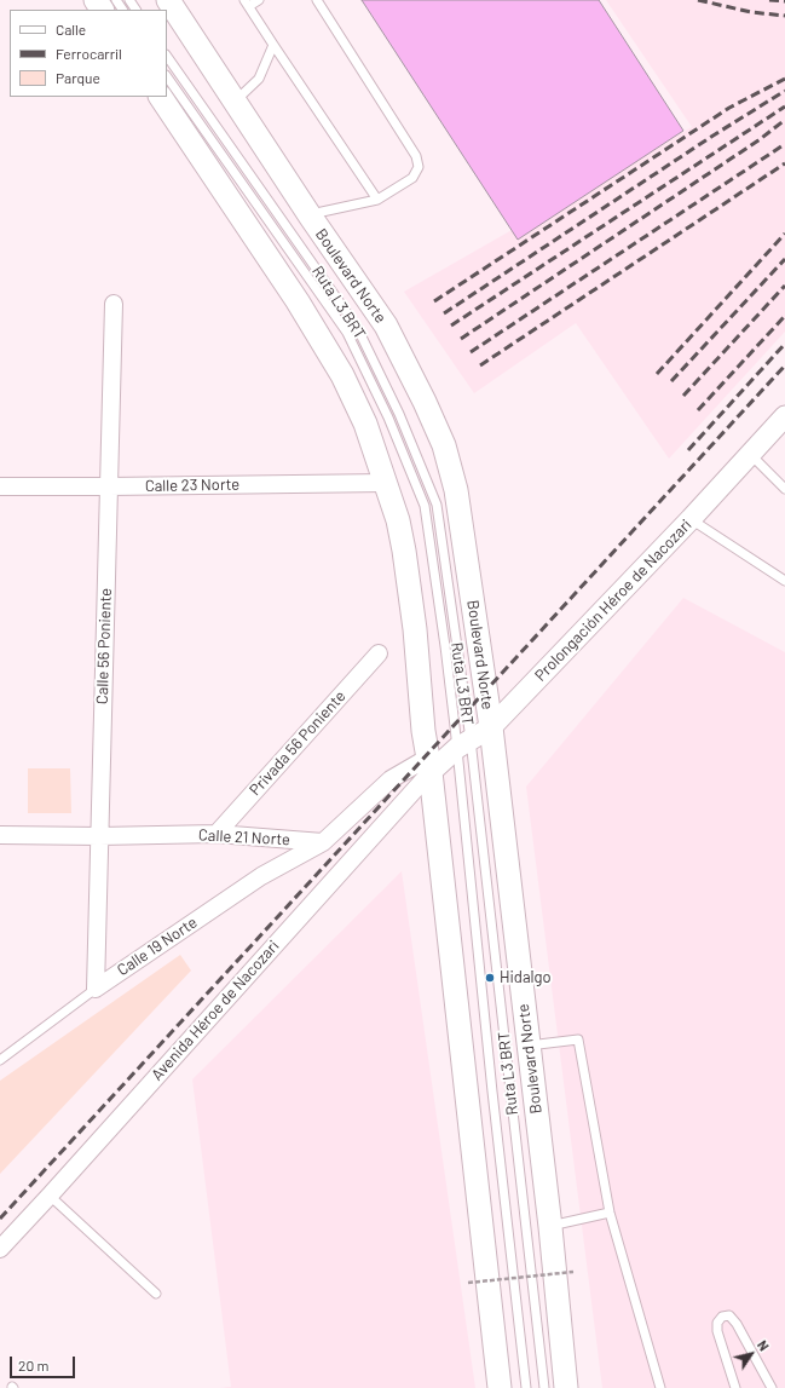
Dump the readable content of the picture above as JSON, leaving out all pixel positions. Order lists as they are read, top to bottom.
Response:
{
  "streets": {
    "main road": ["Boulevard Norte"],
    "street": [
      "Calle 23 Norte",
      "Prolongación Héroe de Nacozari",
      "Calle 56 Poniente",
      "Privada 56 Poniente",
      "Calle 21 Norte",
      "Calle 19 Norte",
      "Avenida Héroe de Nacozari"
    ],
    "lane": ["Ruta L3 BRT"]
  },
  "crossings": [
    ["Boulevard Norte", "Prolongación Héroe de Nacozari"],
    ["Ruta L3 BRT", "Prolongación Héroe de Nacozari"],
    ["Calle 23 Norte", "Calle 56 Poniente"],
    ["Calle 56 Poniente", "Calle 21 Norte"],
    ["Calle 56 Poniente", "Calle 19 Norte"],
    ["Privada 56 Poniente", "Calle 21 Norte"],
    ["Calle 21 Norte", "Calle 19 Norte"]
  ],
  "places": ["Hidalgo"],
  "legend": ["Calle", "Ferrocarril", "Parque"],
  "scale_bar": "20 m",
  "north": "top right"
}
